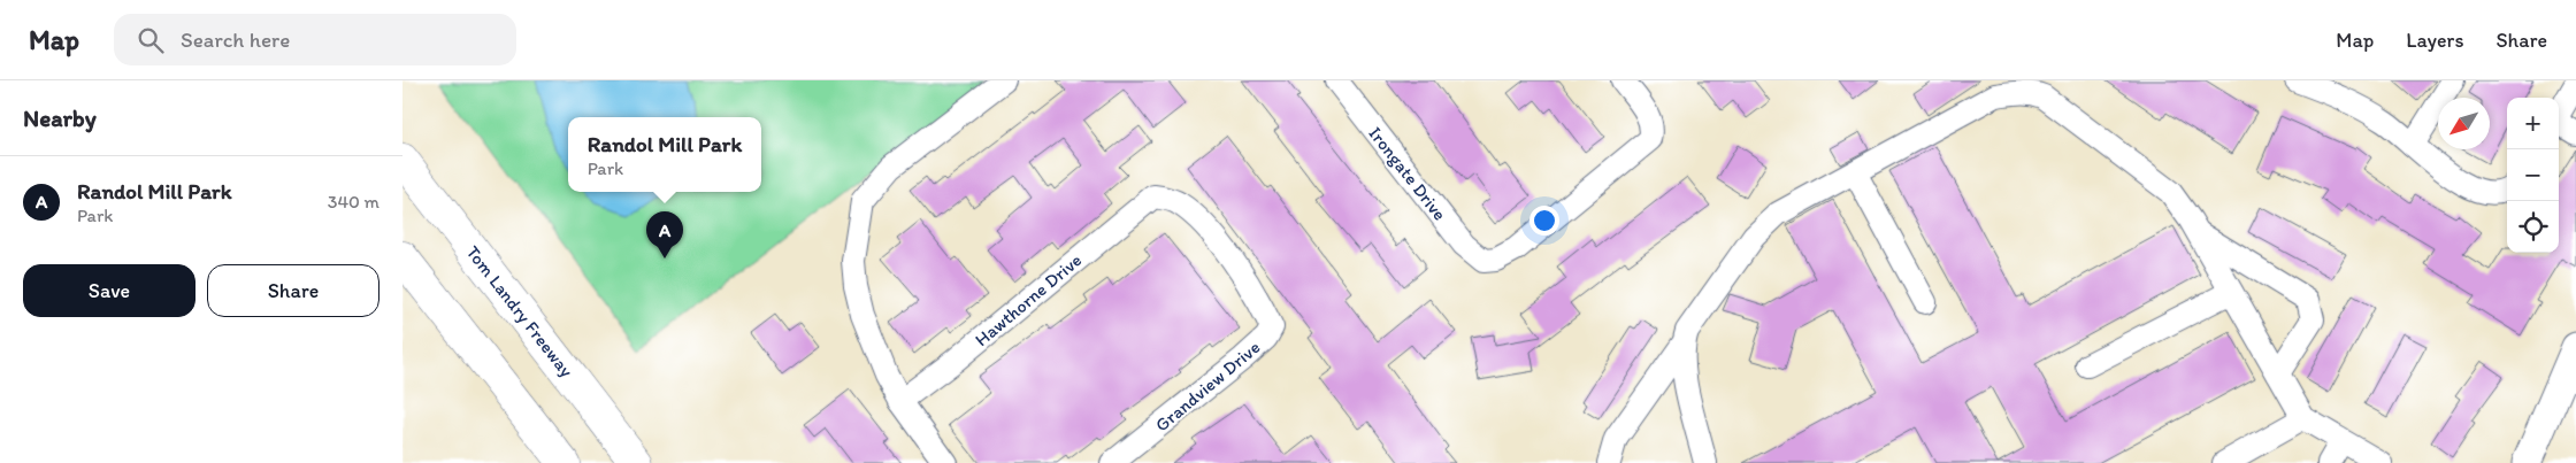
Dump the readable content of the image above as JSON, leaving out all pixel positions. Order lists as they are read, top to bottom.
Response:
{
  "streets": {
    "highway": ["Tom Landry Freeway"],
    "street": ["Irongate Drive", "Hawthorne Drive", "Grandview Drive"]
  },
  "crossings": [
    ["Hawthorne Drive", "Grandview Drive"]
  ],
  "north": "bottom left",
  "page": {
    "header": "Map",
    "search": "Search here",
    "nav": ["Map", "Layers", "Share"],
    "heading": "Nearby",
    "map_buttons": ["+", "−"],
    "popup": ["Randol Mill Park", "Park"],
    "list": [
      {
        "mark": "A",
        "name": "Randol Mill Park",
        "note": "Park",
        "value": "340 m"
      }
    ],
    "pins": "A",
    "buttons": ["Save", "Share"]
  }
}
